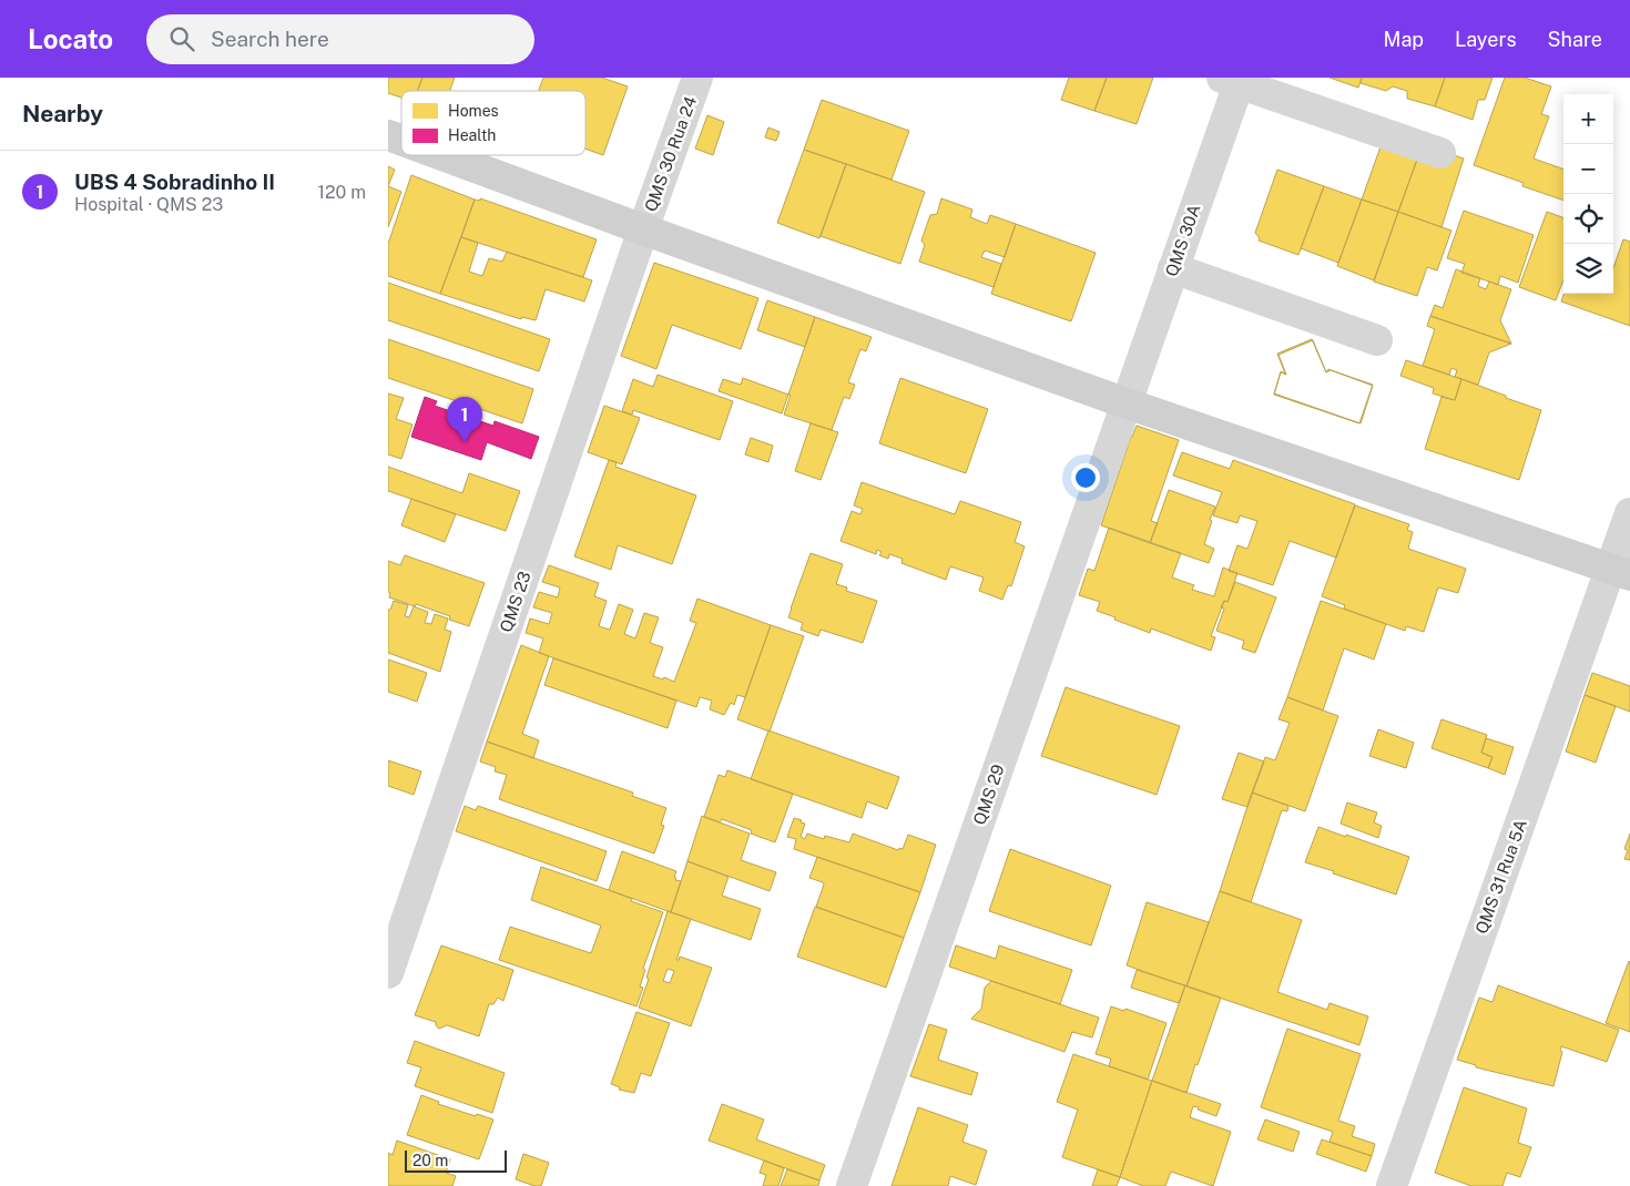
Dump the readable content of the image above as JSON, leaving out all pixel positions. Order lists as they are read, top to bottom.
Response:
{
  "streets": {
    "street": [
      "QMS 30 Rua 24",
      "QMS 30A",
      "QMS 23",
      "QMS 29",
      "QMS 31 Rua 5A"
    ]
  },
  "crossings": [
    ["QMS 30 Rua 24", "QMS 23"],
    ["QMS 30A", "QMS 29"]
  ],
  "legend": ["Homes", "Health"],
  "scale_bar": "20 m",
  "page": {
    "header": "Locato",
    "search": "Search here",
    "nav": ["Map", "Layers", "Share"],
    "heading": "Nearby",
    "map_buttons": ["+", "−"],
    "list": [
      {
        "mark": "1",
        "name": "UBS 4 Sobradinho II",
        "note": "Hospital · QMS 23",
        "value": "120 m"
      }
    ],
    "pins": "1",
    "scale": "20 m"
  }
}
